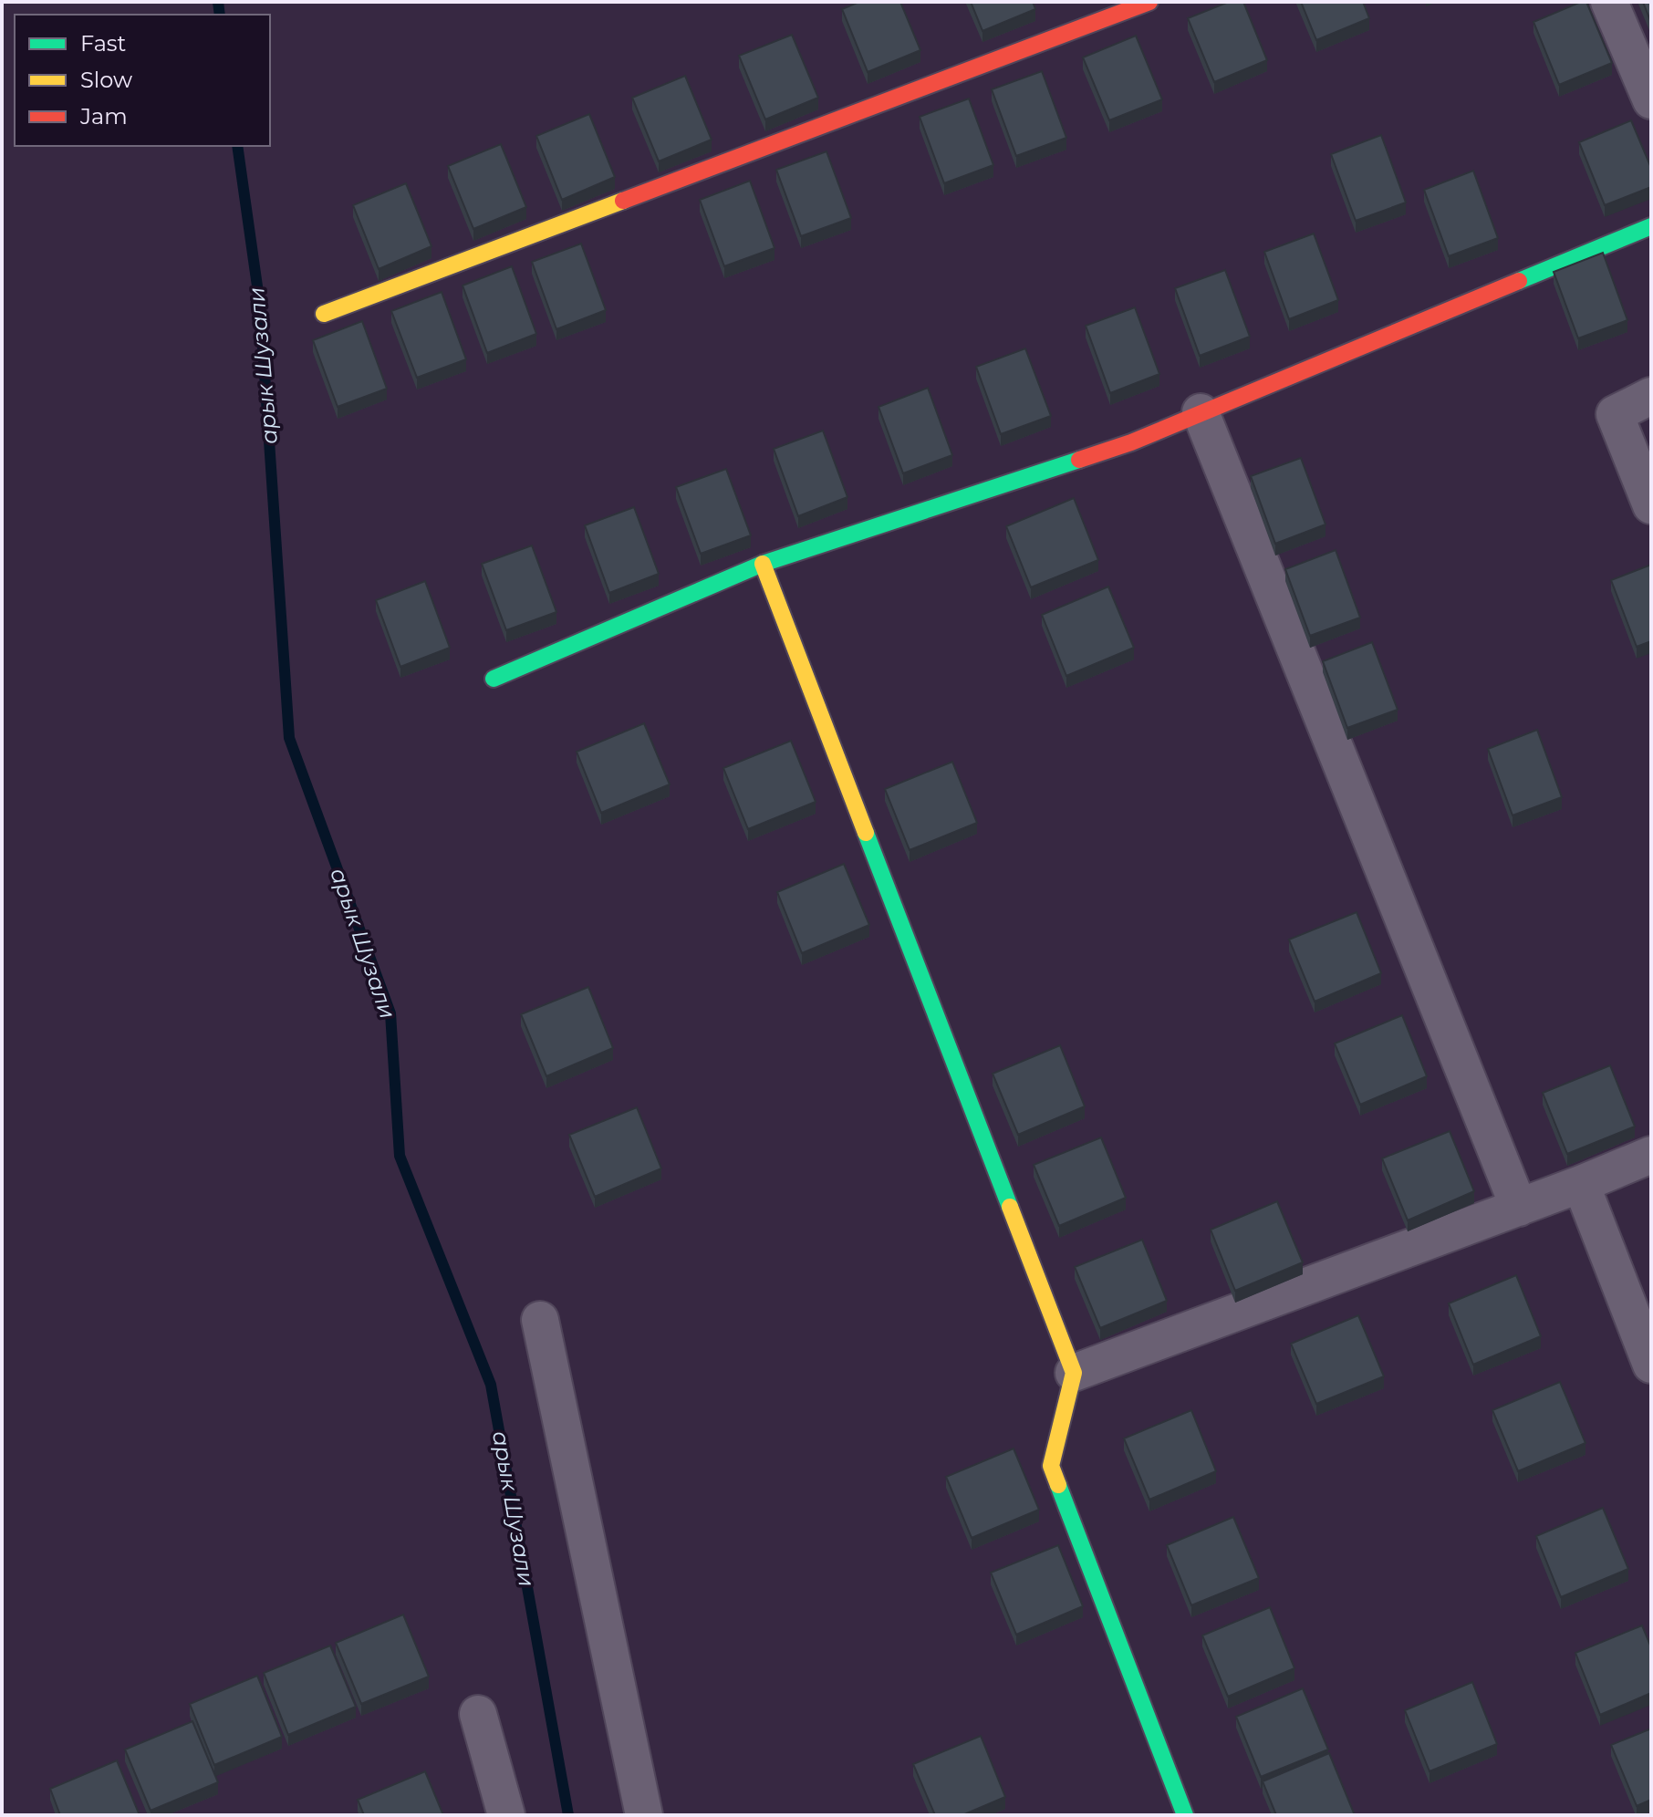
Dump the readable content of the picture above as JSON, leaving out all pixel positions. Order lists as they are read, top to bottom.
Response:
{
  "water": ["арык Шузали"],
  "legend": ["Fast", "Slow", "Jam"]
}
